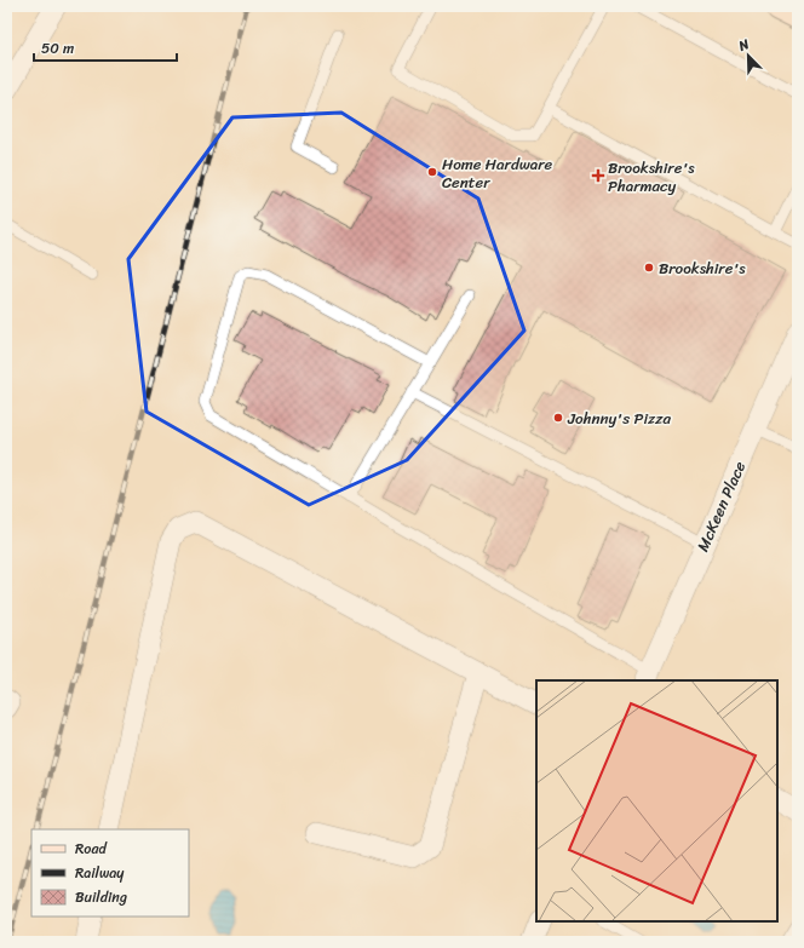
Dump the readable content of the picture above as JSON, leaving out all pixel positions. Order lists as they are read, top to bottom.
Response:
{
  "streets": {
    "street": ["McKeen Place"]
  },
  "places": {
    "other": ["Home Hardware Center", "Brookshire's", "Johnny's Pizza"],
    "health": ["Brookshire's Pharmacy"]
  },
  "legend": ["Road", "Railway", "Building"],
  "scale_bar": "50 m",
  "north": "top left"
}
